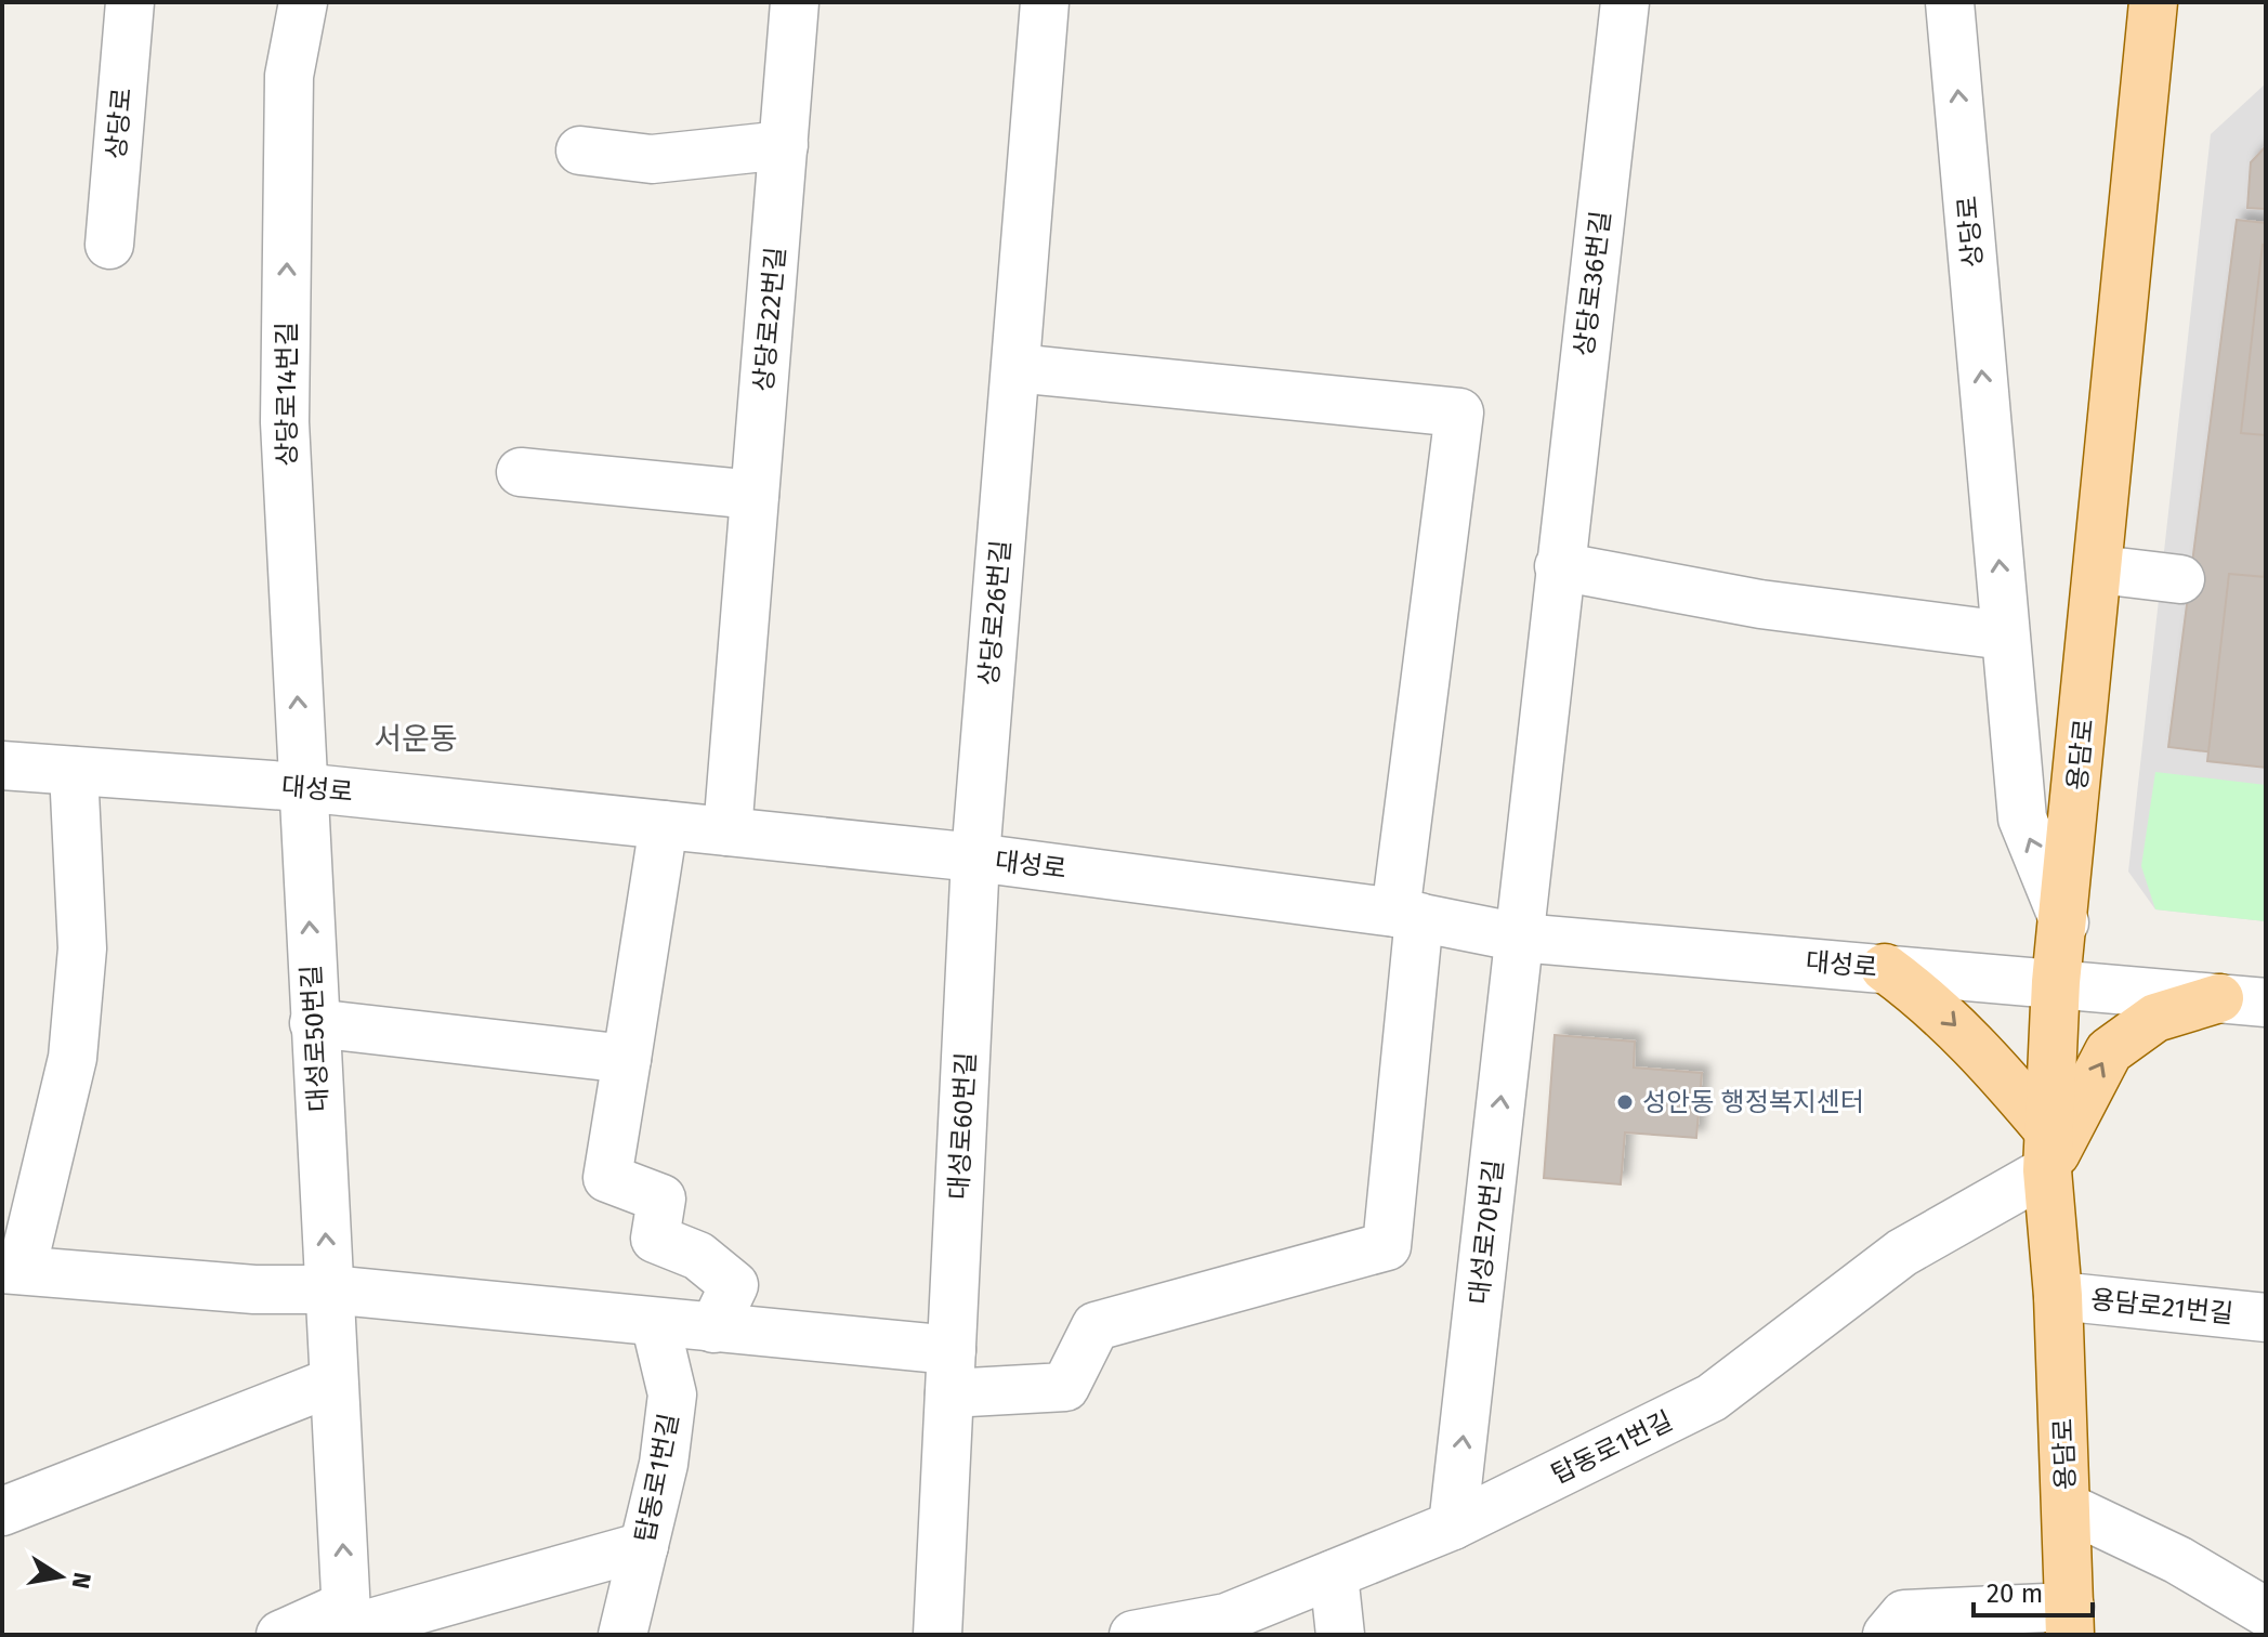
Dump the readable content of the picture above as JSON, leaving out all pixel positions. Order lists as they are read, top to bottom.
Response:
{
  "streets": {
    "main road": ["용담로"],
    "street": [
      "상당로",
      "상당로36번길",
      "상당로22번길",
      "상당로14번길",
      "상당로26번길",
      "대성로",
      "대성로50번길",
      "대성로60번길",
      "대성로70번길",
      "용담로21번길",
      "탑동로1번길"
    ]
  },
  "crossings": [
    ["상당로36번길", "대성로"],
    ["상당로36번길", "대성로70번길"],
    ["상당로22번길", "대성로"],
    ["상당로14번길", "대성로"],
    ["상당로14번길", "대성로50번길"],
    ["상당로26번길", "대성로"],
    ["상당로26번길", "대성로60번길"],
    ["용담로", "대성로"],
    ["용담로", "용담로21번길"],
    ["용담로", "탑동로1번길"],
    ["대성로", "대성로50번길"],
    ["대성로", "대성로60번길"],
    ["대성로", "대성로70번길"],
    ["대성로70번길", "탑동로1번길"]
  ],
  "one_way": ["상당로", "상당로14번길", "대성로70번길"],
  "districts": ["서운동"],
  "places": ["성안동 행정복지센터"],
  "scale_bar": "20 m",
  "north": "right"
}
